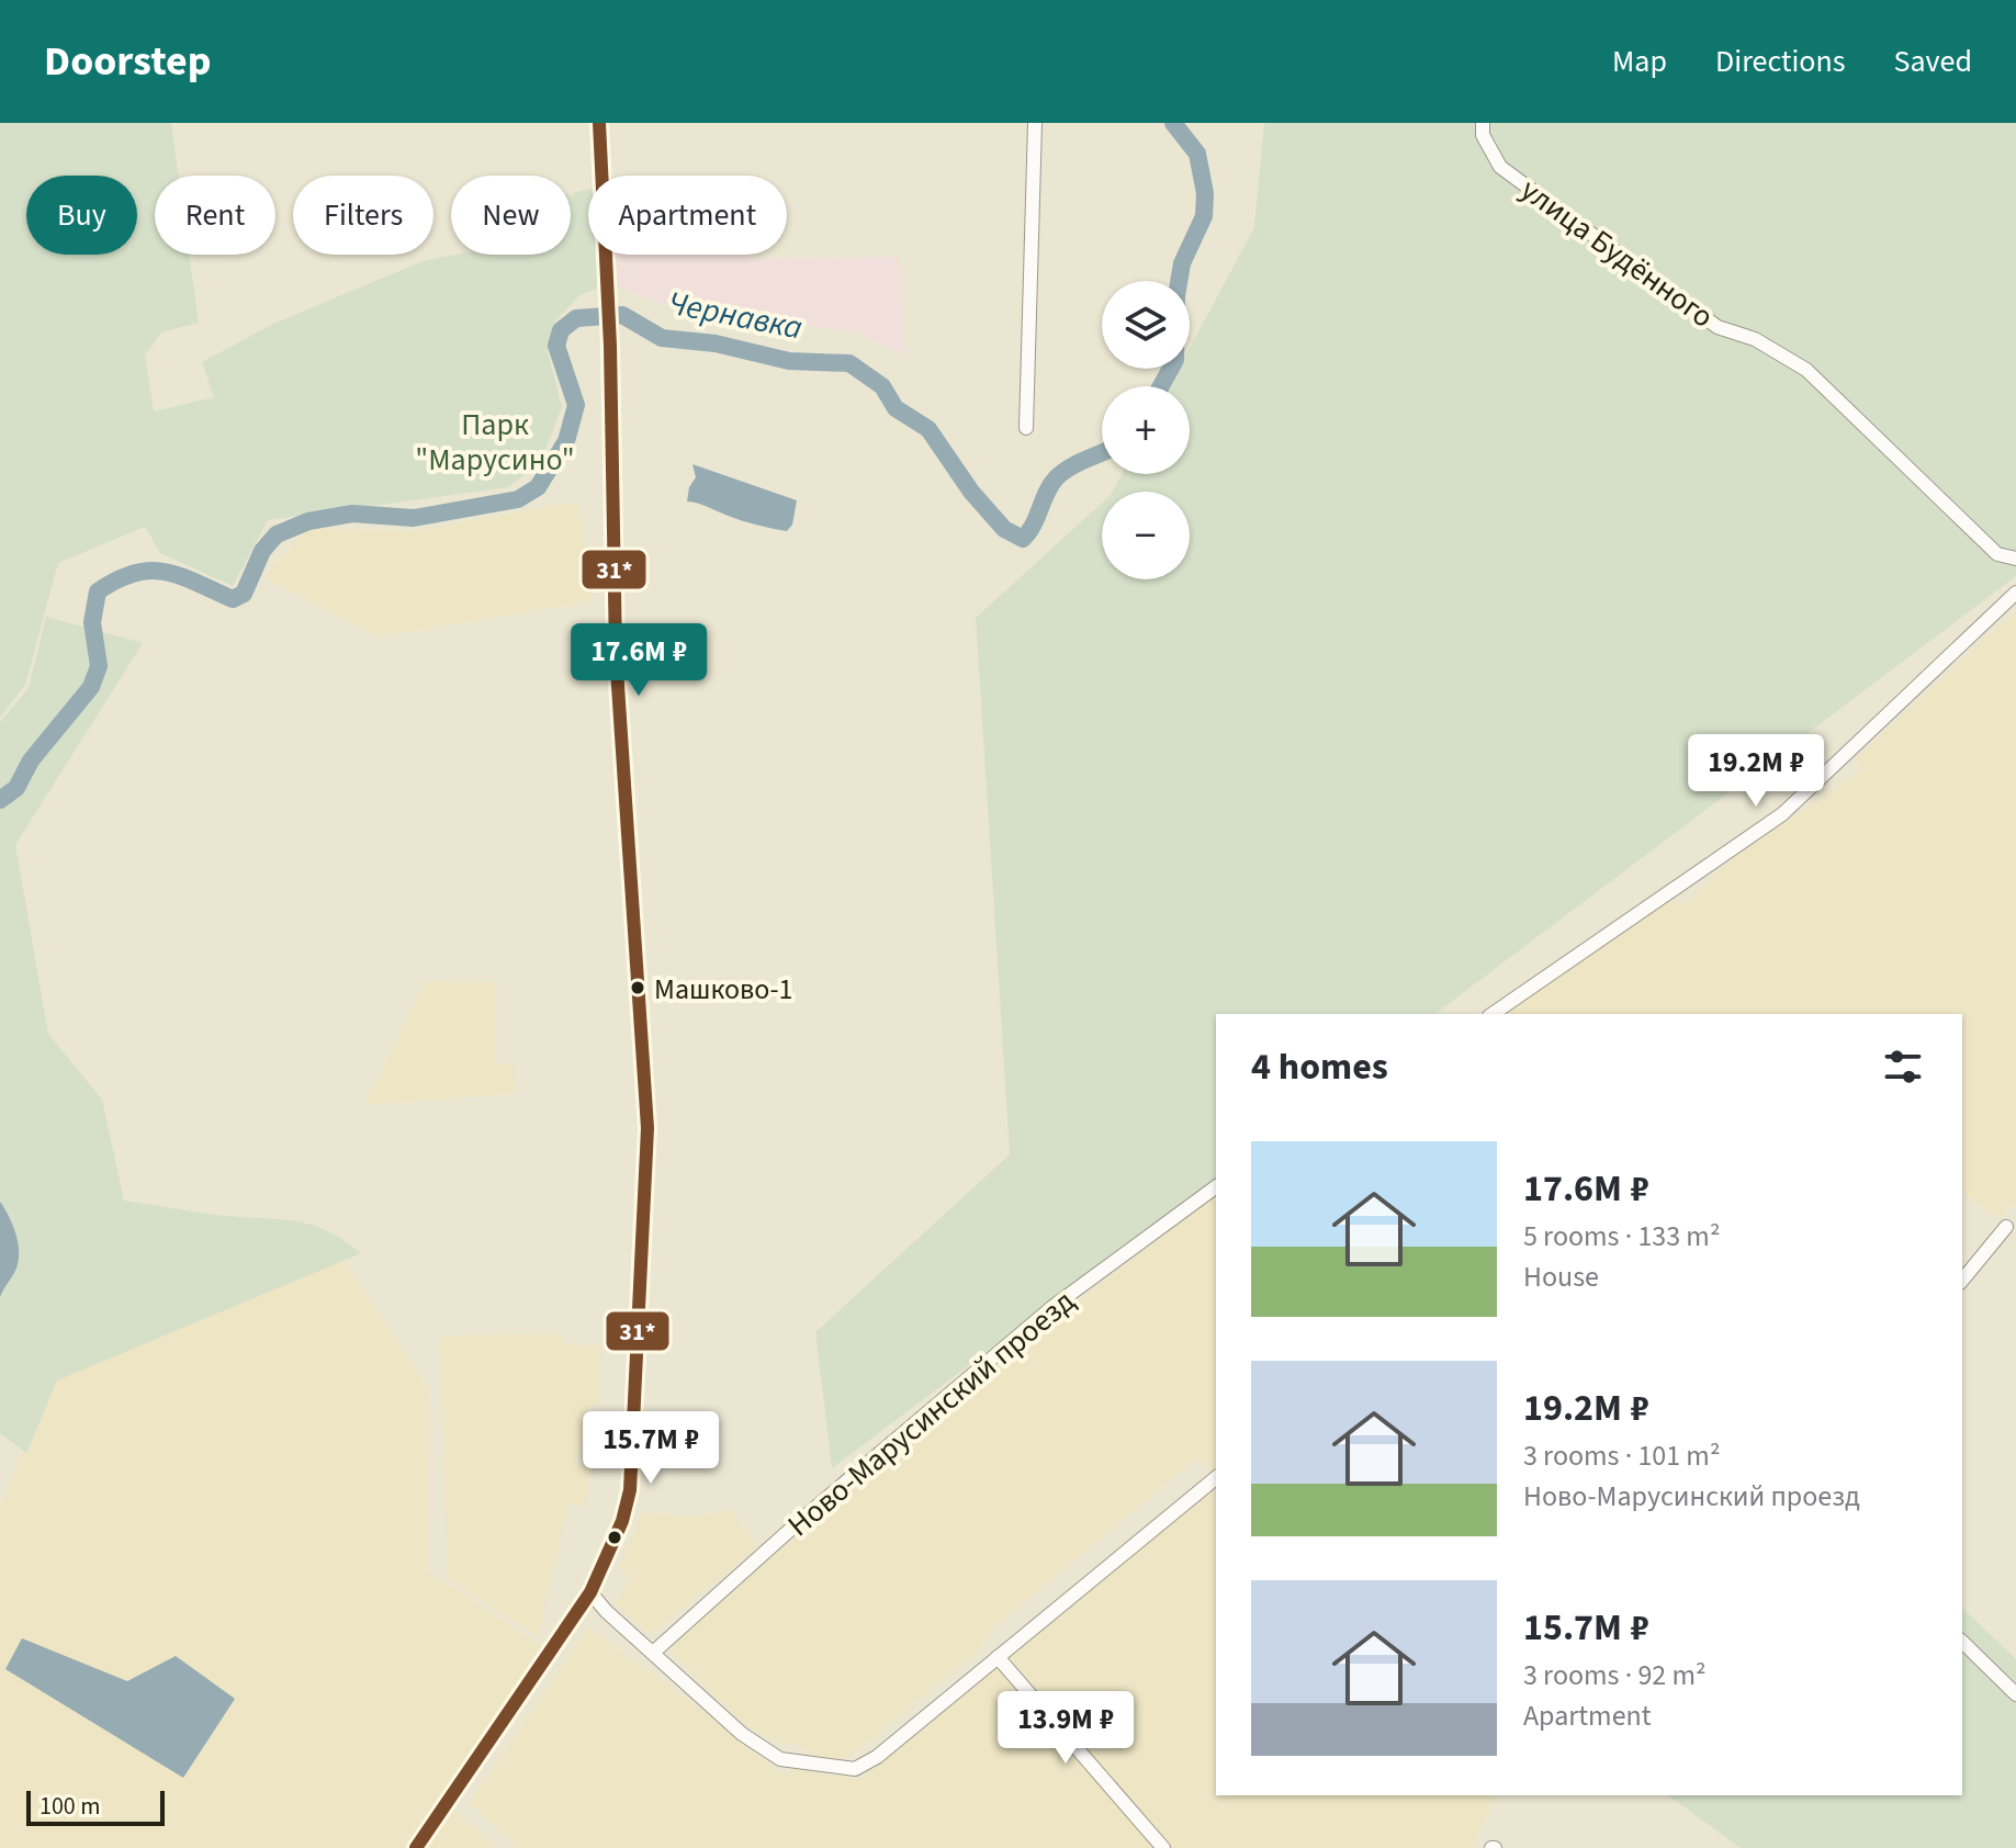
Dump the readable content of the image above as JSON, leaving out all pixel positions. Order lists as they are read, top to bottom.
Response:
{
  "streets": {
    "street": ["улица Будённого", "Ново-Марусинский проезд"]
  },
  "water": ["Чернавка"],
  "parks": ["Парк \"Марусино\""],
  "places": ["Машково-1"],
  "lines": ["transit line 31*"],
  "scale_bar": "100 m",
  "page": {
    "header": "Doorstep",
    "nav": ["Map", "Directions", "Saved"],
    "chip": [
      "Buy",
      "Rent",
      "Filters",
      "New",
      "Apartment"
    ],
    "map_buttons": ["+", "−"],
    "price": [
      "17.6M ₽",
      "19.2M ₽",
      "15.7M ₽",
      "13.9M ₽"
    ],
    "heading": "4 homes",
    "list": [
      {
        "name": "17.6M ₽",
        "note": "5 rooms · 133 m² · House"
      },
      {
        "name": "19.2M ₽",
        "note": "3 rooms · 101 m² · Ново-Марусинский проезд"
      },
      {
        "name": "15.7M ₽",
        "note": "3 rooms · 92 m² · Apartment"
      }
    ],
    "scale": "100 m"
  }
}
